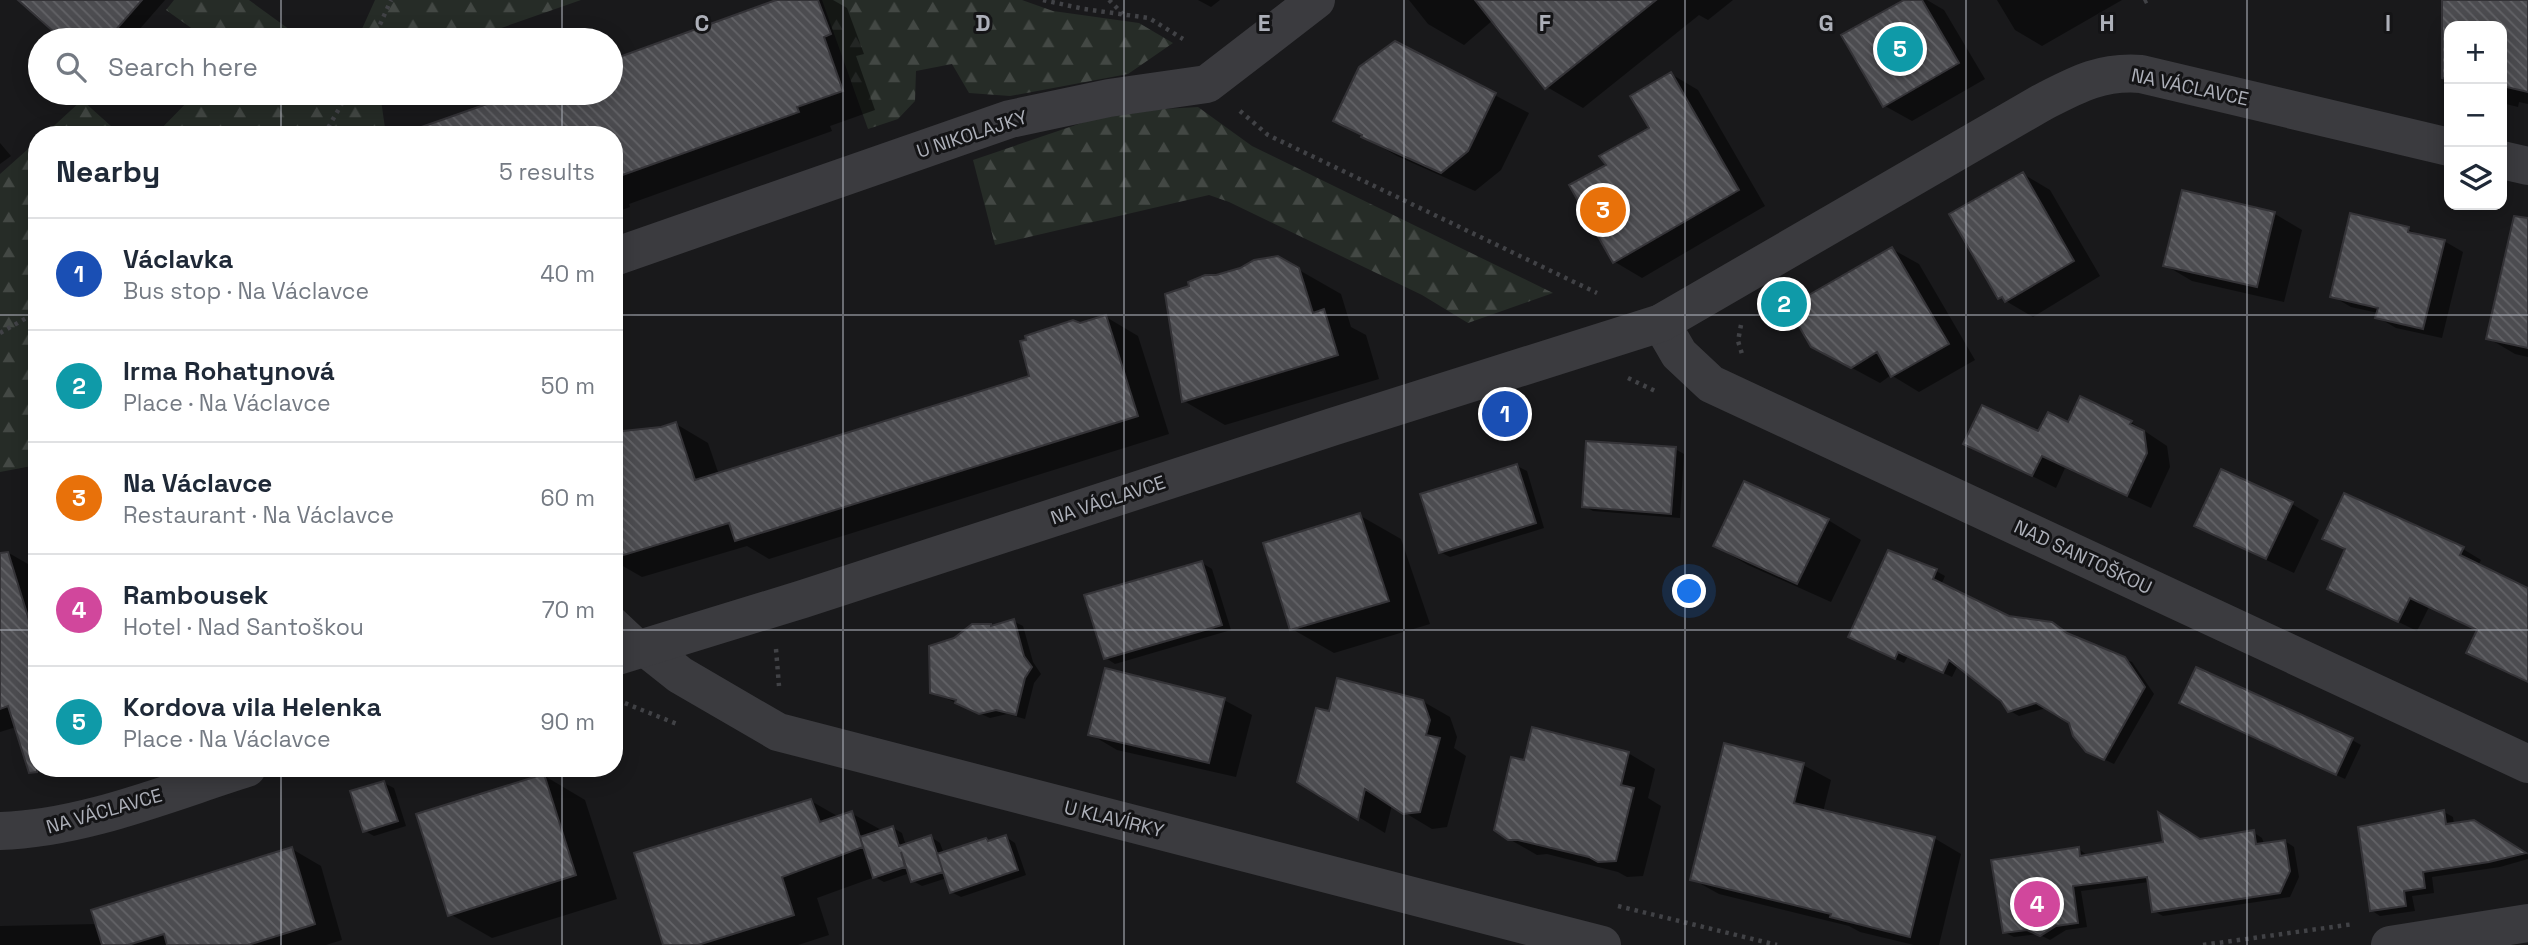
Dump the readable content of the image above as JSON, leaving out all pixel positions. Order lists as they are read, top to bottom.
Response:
{
  "streets": {
    "street": [
      "NA VÁCLAVCE",
      "U NIKOLAJKY",
      "NAD SANTOŠKOU",
      "U KLAVÍRKY"
    ]
  },
  "crossings": [
    ["NA VÁCLAVCE", "NAD SANTOŠKOU"],
    ["NA VÁCLAVCE", "U KLAVÍRKY"]
  ],
  "page": {
    "map_buttons": ["+", "−"],
    "pins": [
      "5",
      "3",
      "2",
      "1",
      "4"
    ],
    "search": "Search here",
    "heading": ["Nearby", "5 results"],
    "list": [
      {
        "mark": "1",
        "name": "Václavka",
        "note": "Bus stop · Na Václavce",
        "value": "40 m"
      },
      {
        "mark": "2",
        "name": "Irma Rohatynová",
        "note": "Place · Na Václavce",
        "value": "50 m"
      },
      {
        "mark": "3",
        "name": "Na Václavce",
        "note": "Restaurant · Na Václavce",
        "value": "60 m"
      },
      {
        "mark": "4",
        "name": "Rambousek",
        "note": "Hotel · Nad Santoškou",
        "value": "70 m"
      },
      {
        "mark": "5",
        "name": "Kordova vila Helenka",
        "note": "Place · Na Václavce",
        "value": "90 m"
      }
    ]
  },
  "grid": {
    "columns": [
      "C",
      "D",
      "E",
      "F",
      "G",
      "H",
      "I"
    ]
  }
}
